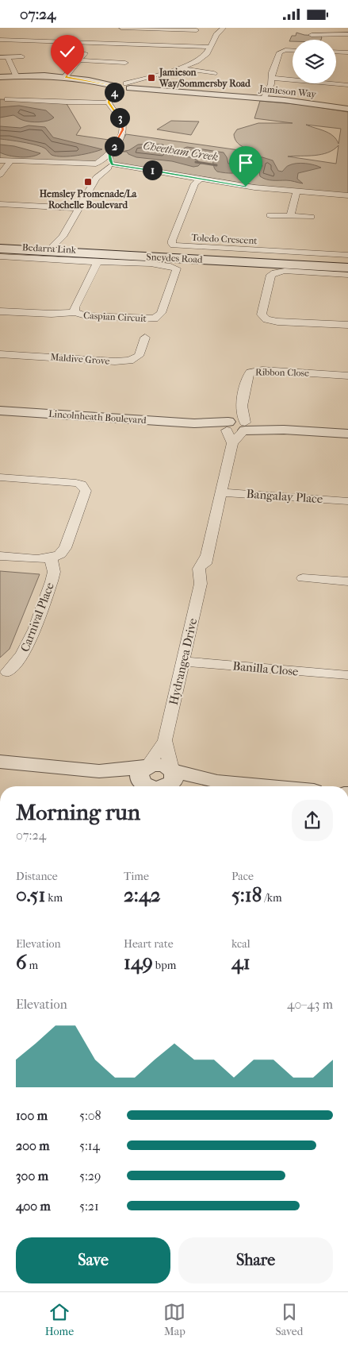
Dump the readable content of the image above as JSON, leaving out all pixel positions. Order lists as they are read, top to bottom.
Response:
{
  "streets": {
    "main road": ["Sneydes Road"],
    "street": [
      "Jamieson Way",
      "Toledo Crescent",
      "Bedarra Link",
      "Caspian Circuit",
      "Maldive Grove",
      "Ribbon Close",
      "Lincolnheath Boulevard",
      "Bangalay Place",
      "Carnival Place",
      "Hydrangea Drive",
      "Banilla Close"
    ]
  },
  "crossings": [
    ["Bedarra Link", "Caspian Circuit"],
    ["Ribbon Close", "Lincolnheath Boulevard"],
    ["Bangalay Place", "Hydrangea Drive"],
    ["Hydrangea Drive", "Banilla Close"]
  ],
  "water": ["Cheetham Creek"],
  "places": {
    "transit": ["Jamieson Way/Sommersby Road", "Hemsley Promenade/La Rochelle Boulevard"]
  },
  "page": {
    "status": "07:24",
    "pins": [
      "4",
      "3",
      "2",
      "1"
    ],
    "heading": ["Morning run", "07:24"],
    "stats": [
      ["Distance", "0.51 km"],
      ["Time", "2:42"],
      ["Pace", "5:18 /km"],
      ["Elevation", "6 m"],
      ["Heart rate", "149 bpm"],
      ["kcal", "41"]
    ],
    "chart": ["Elevation", "40–43 m"],
    "list": [
      {
        "name": "100 m",
        "note": "5:08"
      },
      {
        "name": "200 m",
        "note": "5:14"
      },
      {
        "name": "300 m",
        "note": "5:29"
      },
      {
        "name": "400 m",
        "note": "5:21"
      }
    ],
    "buttons": ["Save", "Share"],
    "tabs": ["Home", "Map", "Saved"]
  }
}
